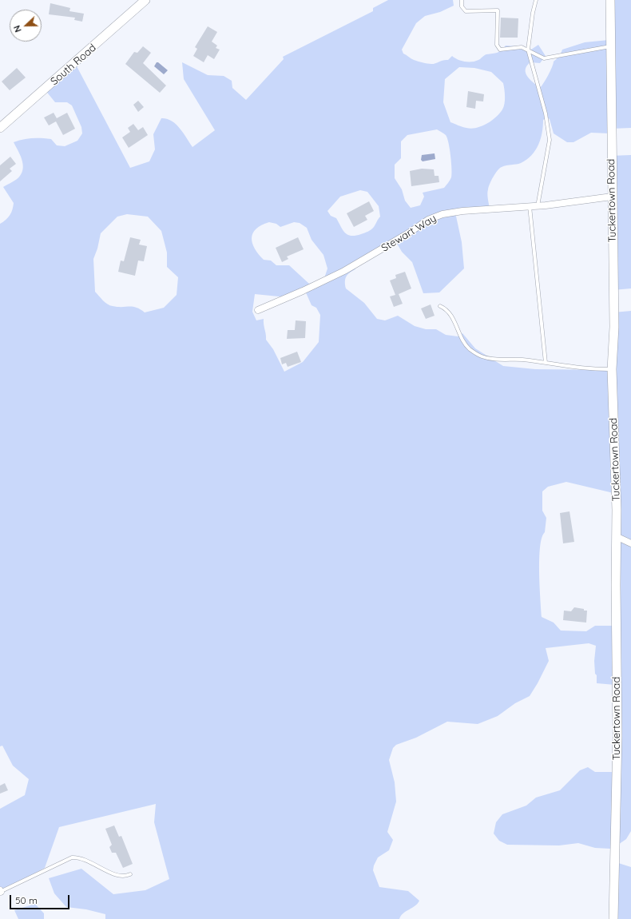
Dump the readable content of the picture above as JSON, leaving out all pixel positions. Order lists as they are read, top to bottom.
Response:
{
  "streets": {
    "street": ["South Road", "Tuckertown Road", "Stewart Way"]
  },
  "crossings": [
    ["Tuckertown Road", "Stewart Way"]
  ],
  "scale_bar": "50 m",
  "north": "left"
}
